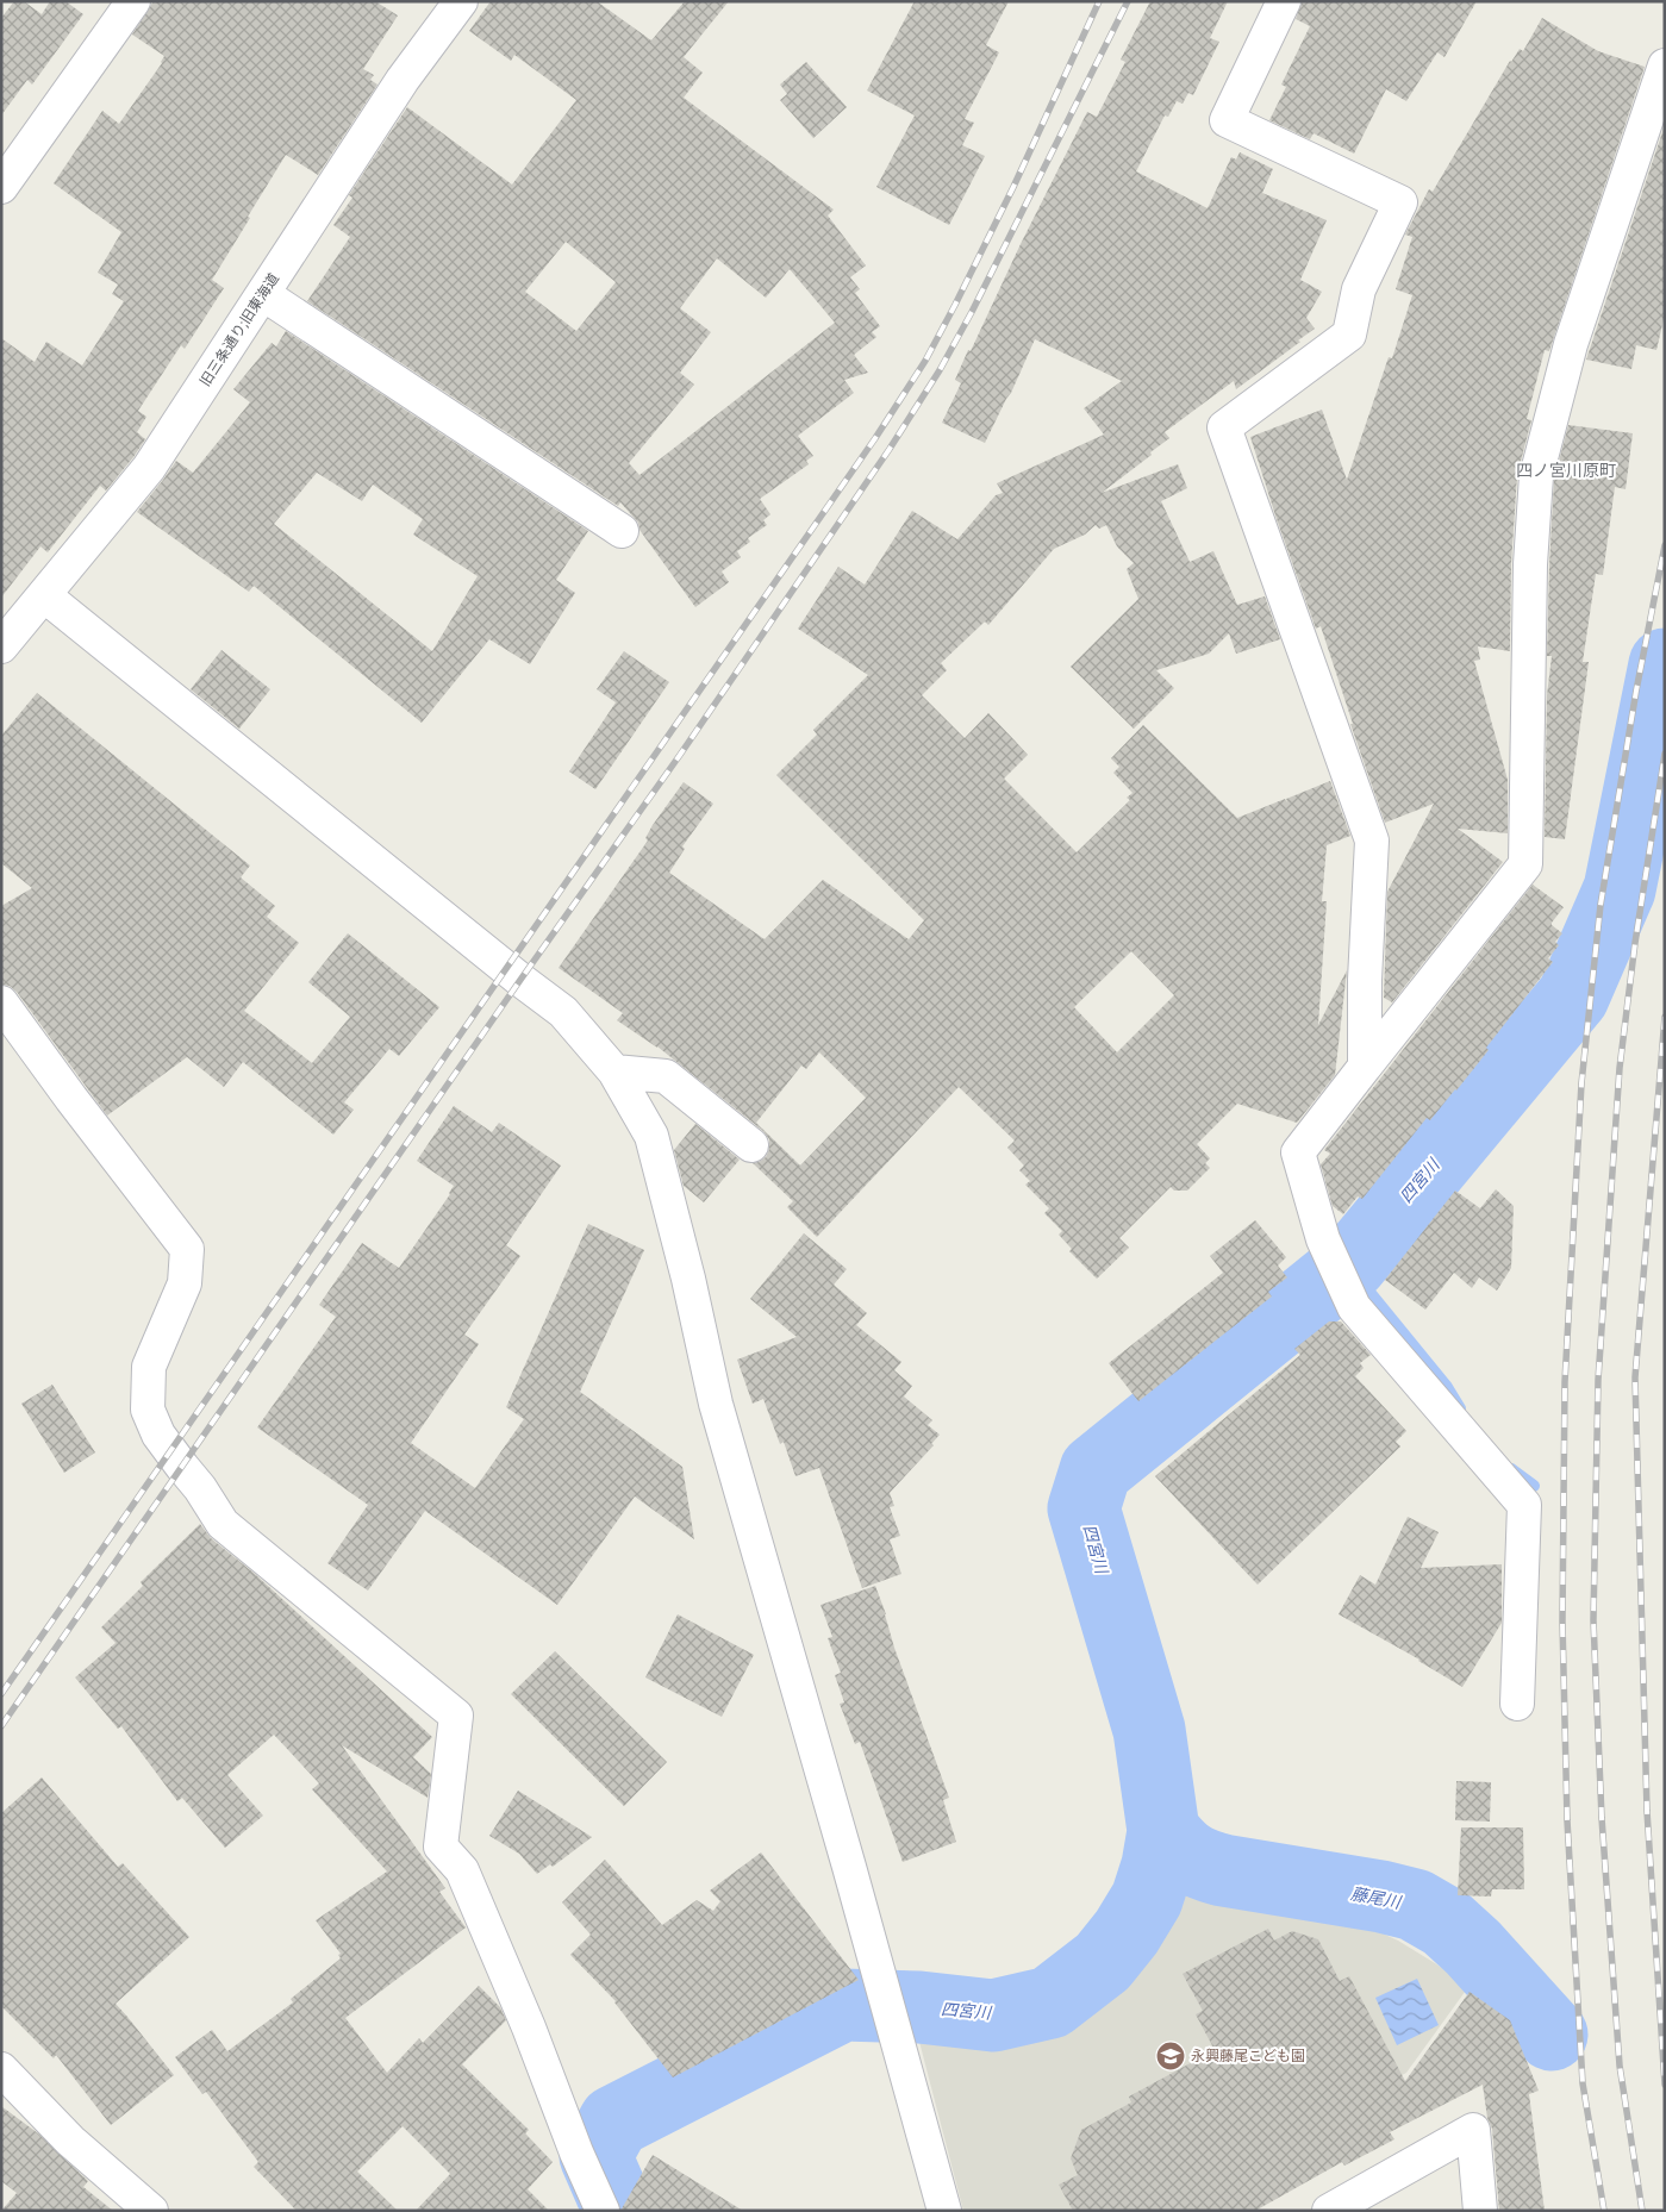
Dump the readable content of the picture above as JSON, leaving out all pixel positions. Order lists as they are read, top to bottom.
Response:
{
  "streets": {
    "street": ["旧三条通り;旧東海道"]
  },
  "districts": ["四ノ宮川原町"],
  "water": ["四宮川", "藤尾川"],
  "places": {
    "school or university": ["永興藤尾こども園"]
  }
}
